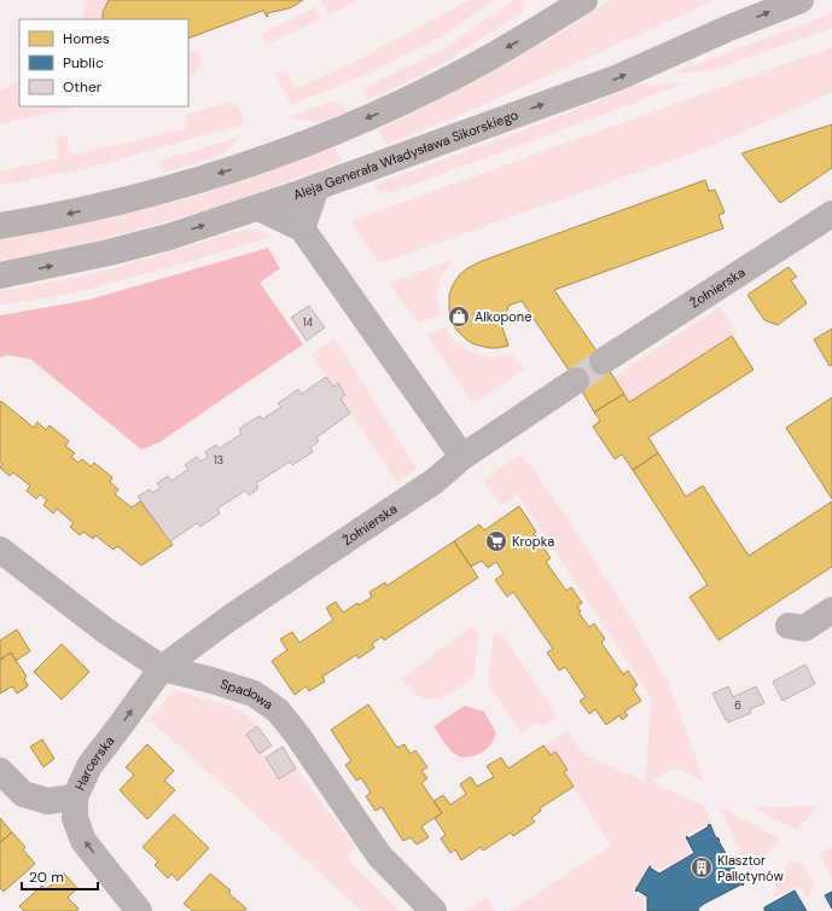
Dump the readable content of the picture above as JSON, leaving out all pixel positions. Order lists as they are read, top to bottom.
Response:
{
  "streets": {
    "main road": ["Aleja Generała Władysława Sikorskiego"],
    "street": ["Żołnierska", "Spadowa", "Harcerska"]
  },
  "crossings": [
    ["Żołnierska", "Spadowa"],
    ["Żołnierska", "Harcerska"],
    ["Spadowa", "Harcerska"]
  ],
  "one_way": ["Harcerska"],
  "places": {
    "shop": ["Alkopone"],
    "supermarket": ["Kropka"],
    "building": ["Klasztor Pallotynów"]
  },
  "house_numbers": ["14", "13", "6"],
  "legend": ["Homes", "Public", "Other"],
  "scale_bar": "20 m"
}
